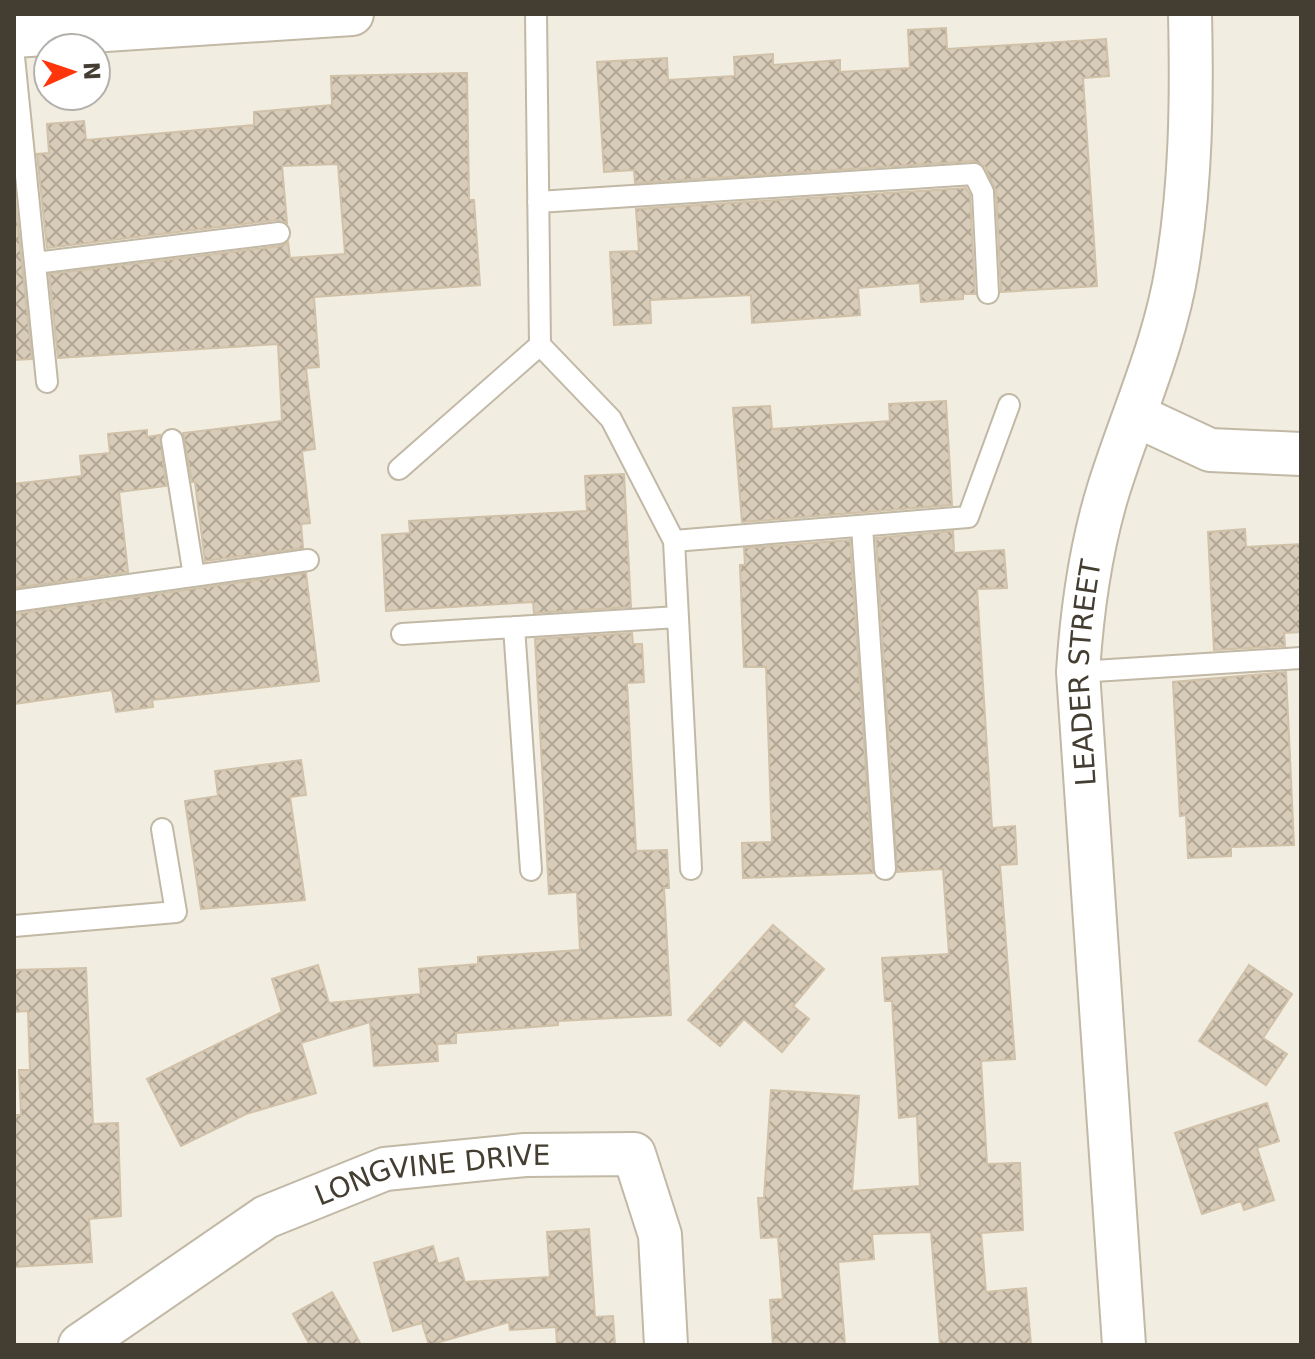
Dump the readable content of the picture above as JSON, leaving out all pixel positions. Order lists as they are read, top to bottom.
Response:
{
  "streets": {
    "street": ["LEADER STREET", "LONGVINE DRIVE"]
  },
  "north": "right"
}
